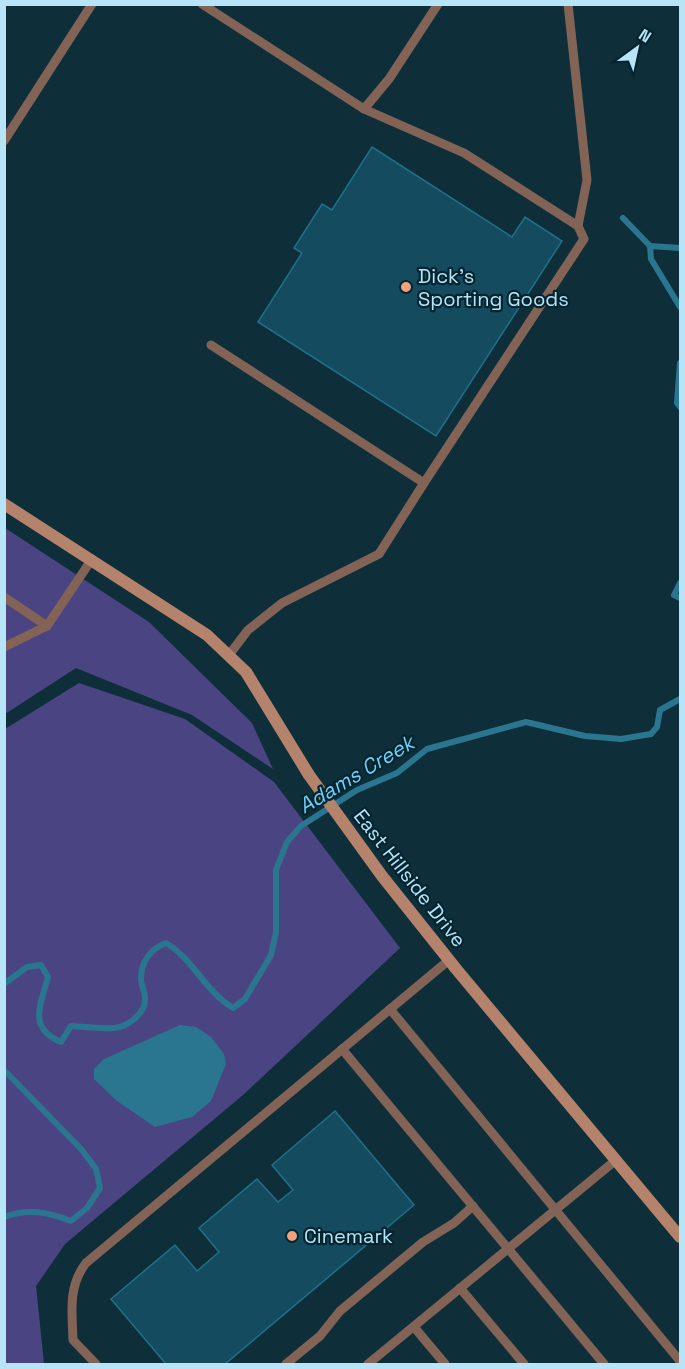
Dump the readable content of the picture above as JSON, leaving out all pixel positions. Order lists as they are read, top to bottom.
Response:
{
  "streets": {
    "street": ["East Hillside Drive"]
  },
  "water": ["Adams Creek"],
  "places": ["Dick's Sporting Goods", "Cinemark"],
  "north": "top right"
}
